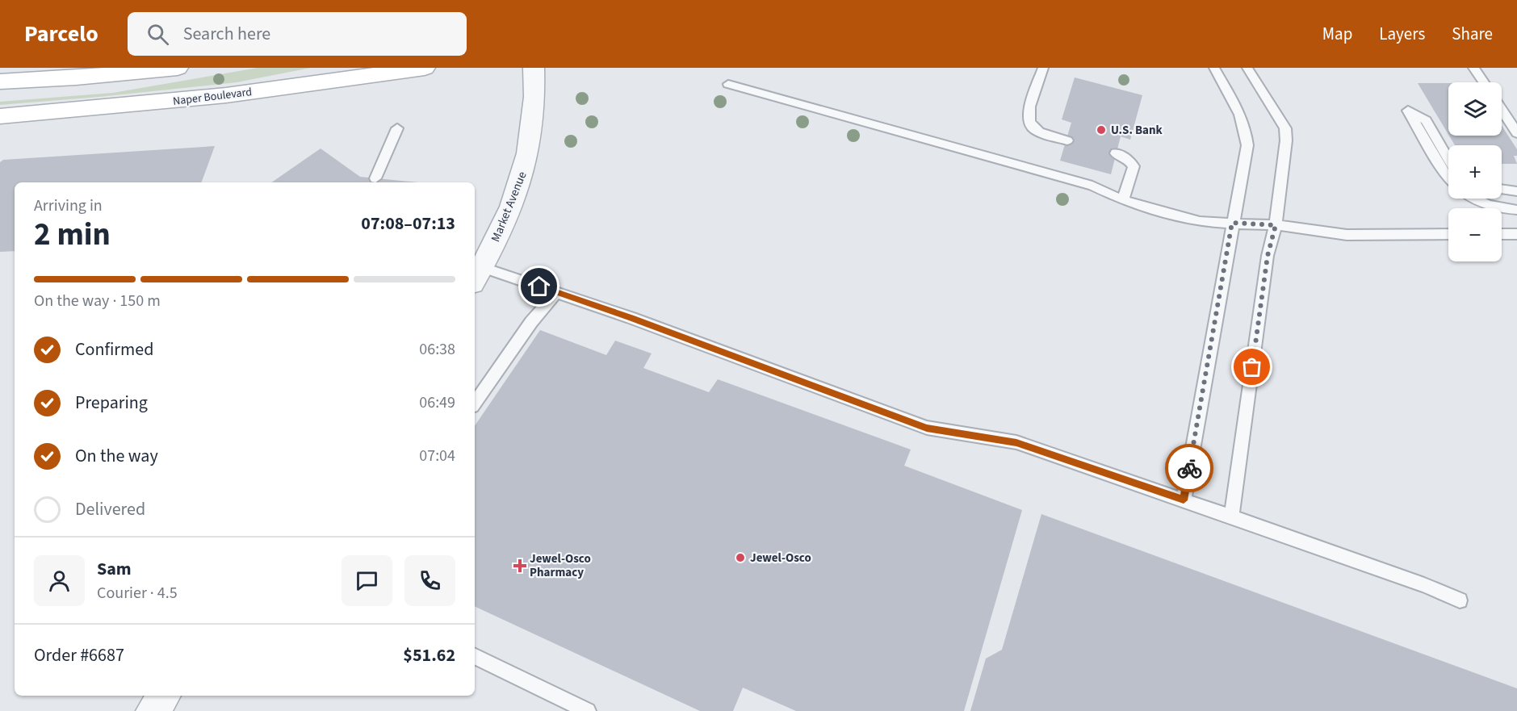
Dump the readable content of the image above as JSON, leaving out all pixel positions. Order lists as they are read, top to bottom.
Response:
{
  "streets": {
    "main road": ["Naper Boulevard"],
    "street": ["Market Avenue"]
  },
  "places": {
    "other": ["U.S. Bank", "Jewel-Osco"],
    "health": ["Jewel-Osco Pharmacy"]
  },
  "page": {
    "header": "Parcelo",
    "search": "Search here",
    "nav": ["Map", "Layers", "Share"],
    "map_buttons": ["+", "−"],
    "heading": ["2 min", "Arriving in", "07:08–07:13"],
    "panel": [
      "Sam",
      "Courier · 4.5",
      "Order #6687",
      "$51.62"
    ],
    "bar": "On the way · 150 m",
    "list": [
      ["Confirmed", "06:38"],
      ["Preparing", "06:49"],
      ["On the way", "07:04"],
      "Delivered"
    ]
  }
}
